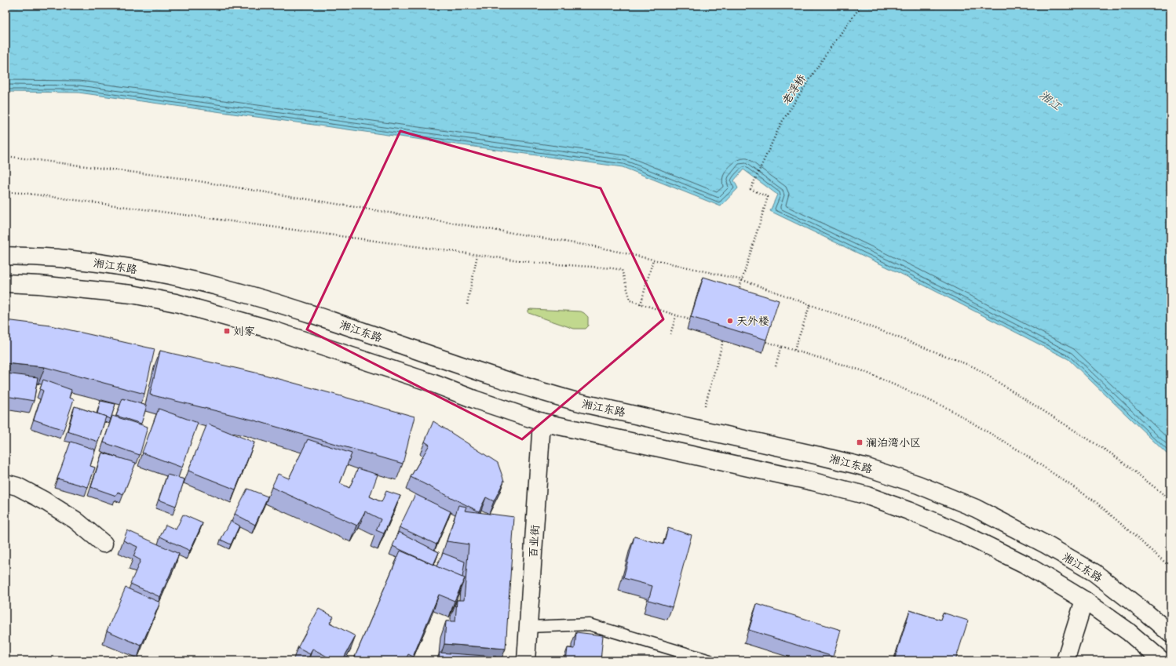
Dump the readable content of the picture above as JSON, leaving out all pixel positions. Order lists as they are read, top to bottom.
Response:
{
  "streets": {
    "main road": ["湘江东路", "百业街"],
    "path": ["老浮桥"]
  },
  "water": ["湘江"],
  "places": {
    "other": ["天外楼"],
    "transit": ["刘家", "澜泊湾小区"]
  }
}
